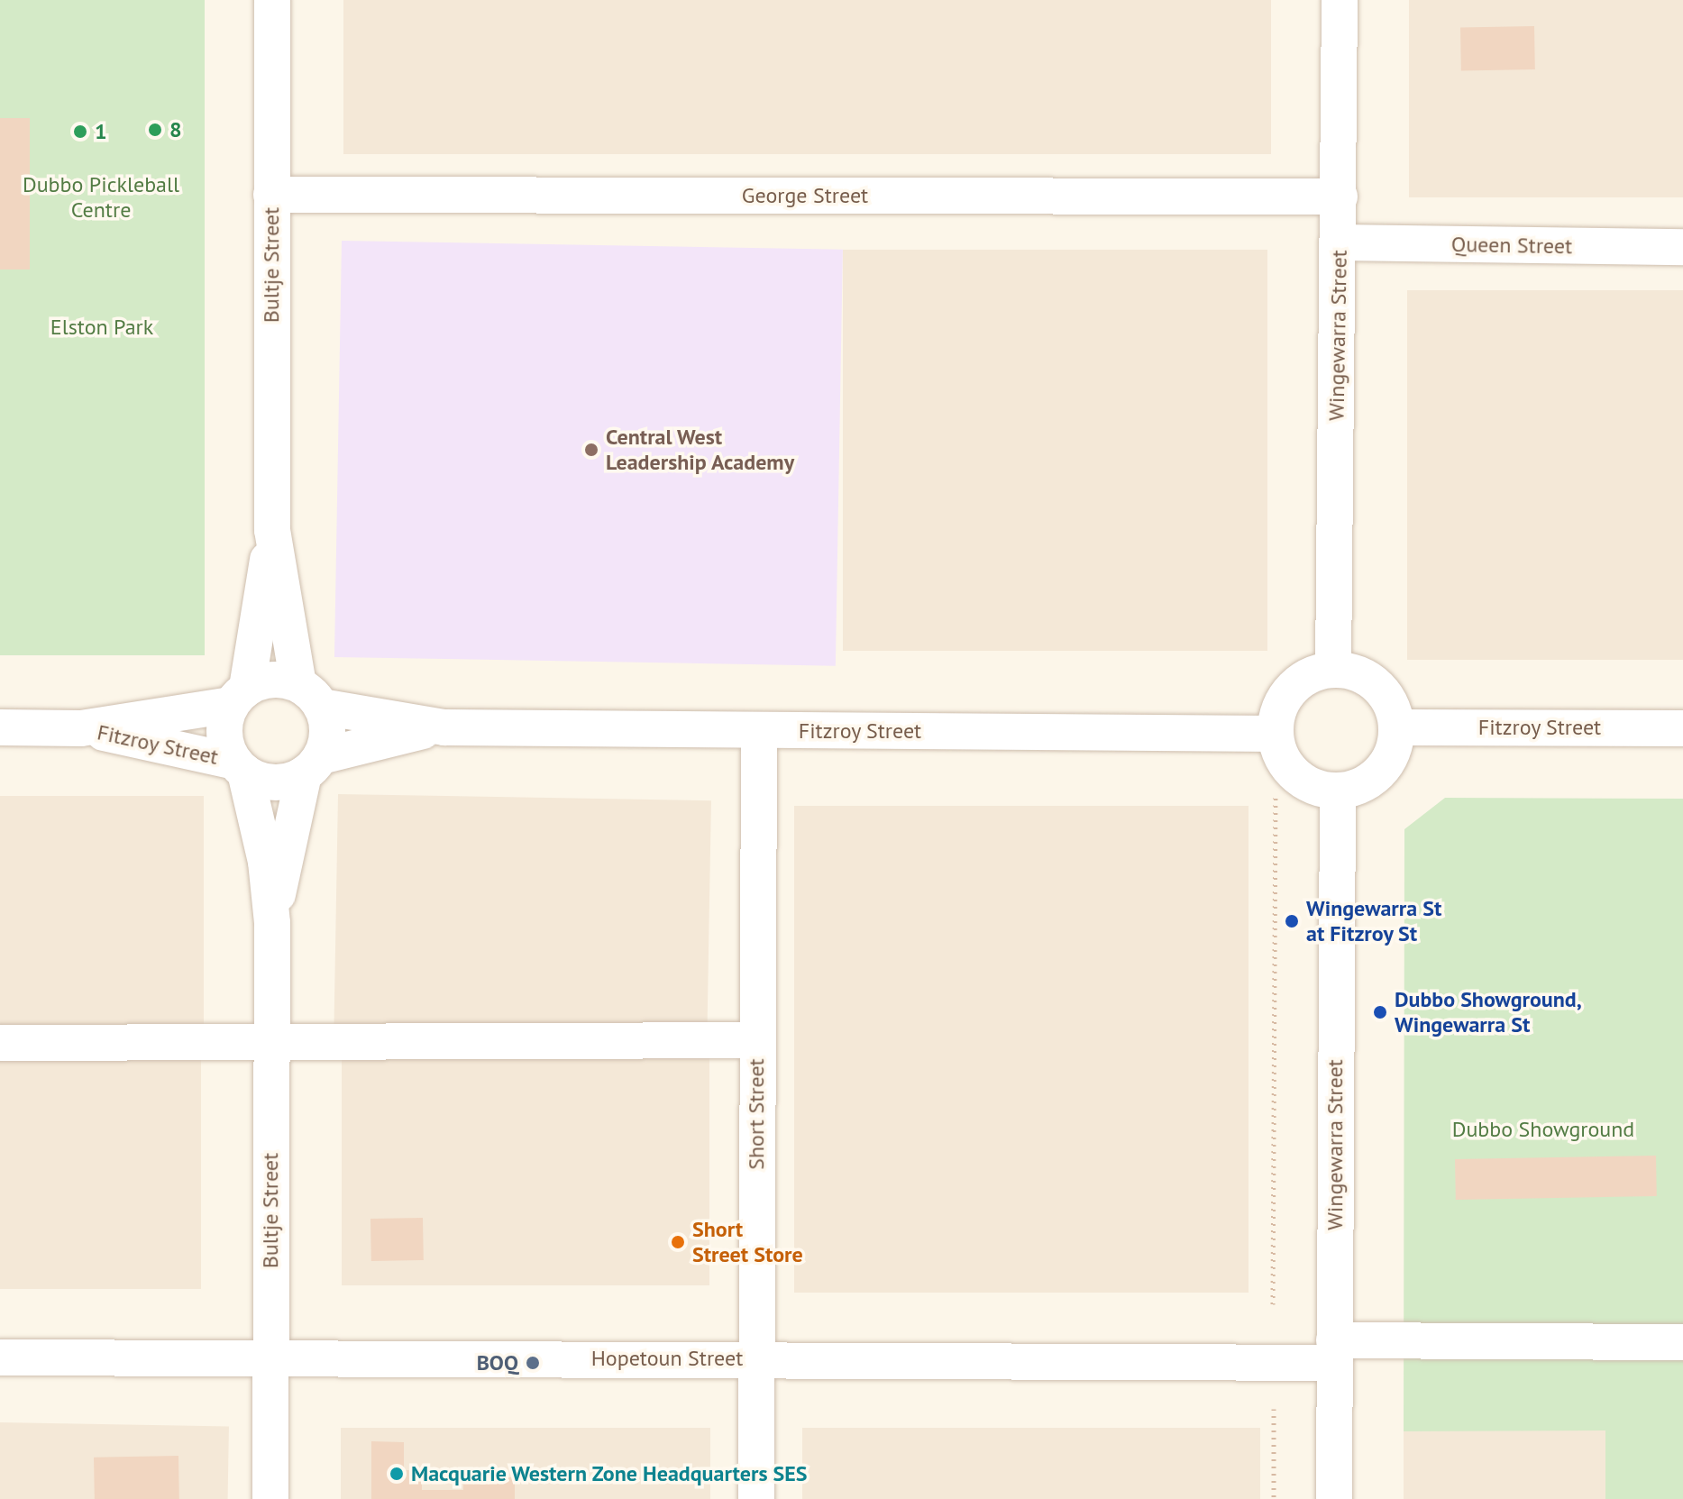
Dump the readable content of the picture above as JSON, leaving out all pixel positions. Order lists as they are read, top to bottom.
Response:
{
  "streets": {
    "street": [
      "George Street",
      "Queen Street",
      "Bultje Street",
      "Wingewarra Street",
      "Fitzroy Street",
      "Short Street",
      "Hopetoun Street"
    ]
  },
  "crossings": [
    ["George Street", "Bultje Street"],
    ["George Street", "Wingewarra Street"],
    ["Queen Street", "Wingewarra Street"],
    ["Bultje Street", "Fitzroy Street"],
    ["Bultje Street", "Hopetoun Street"],
    ["Wingewarra Street", "Fitzroy Street"],
    ["Wingewarra Street", "Hopetoun Street"],
    ["Fitzroy Street", "Short Street"],
    ["Short Street", "Hopetoun Street"]
  ],
  "parks": ["Dubbo Pickleball Centre", "Elston Park", "Dubbo Showground"],
  "places": [
    "8",
    "1",
    "Central West Leadership Academy",
    "Wingewarra St at Fitzroy St",
    "Dubbo Showground, Wingewarra St",
    "Short Street Store",
    "BOQ",
    "Macquarie Western Zone Headquarters SES"
  ]
}
